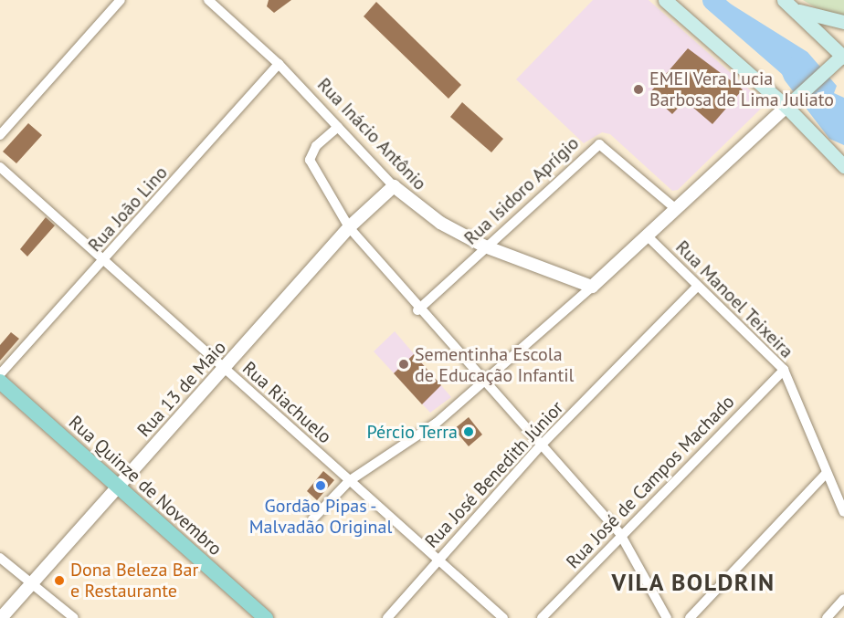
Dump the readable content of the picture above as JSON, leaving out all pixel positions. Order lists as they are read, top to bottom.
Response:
{
  "streets": {
    "main road": ["Rua Quinze de Novembro"],
    "street": [
      "Rua Inácio Antônio",
      "Rua Isidoro Aprígio",
      "Rua João Lino",
      "Rua Manoel Teixeira",
      "Rua 13 de Maio",
      "Rua Riachuelo",
      "Rua José Benedith Júnior",
      "Rua José de Campos Machado"
    ]
  },
  "crossings": [
    ["Rua Inácio Antônio", "Rua Isidoro Aprígio"],
    ["Rua Inácio Antônio", "Rua João Lino"],
    ["Rua Inácio Antônio", "Rua 13 de Maio"],
    ["Rua João Lino", "Rua Riachuelo"],
    ["Rua Manoel Teixeira", "Rua José Benedith Júnior"],
    ["Rua Manoel Teixeira", "Rua José de Campos Machado"],
    ["Rua 13 de Maio", "Rua Riachuelo"],
    ["Rua 13 de Maio", "Rua Quinze de Novembro"],
    ["Rua Riachuelo", "Rua José Benedith Júnior"]
  ],
  "districts": ["VILA BOLDRIN"],
  "places": [
    "EMEI Vera Lucia Barbosa de Lima Juliato",
    "Sementinha Escola de Educação Infantil",
    "Pércio Terra",
    "Gordão Pipas - Malvadão Original",
    "Dona Beleza Bar e Restaurante"
  ]
}
